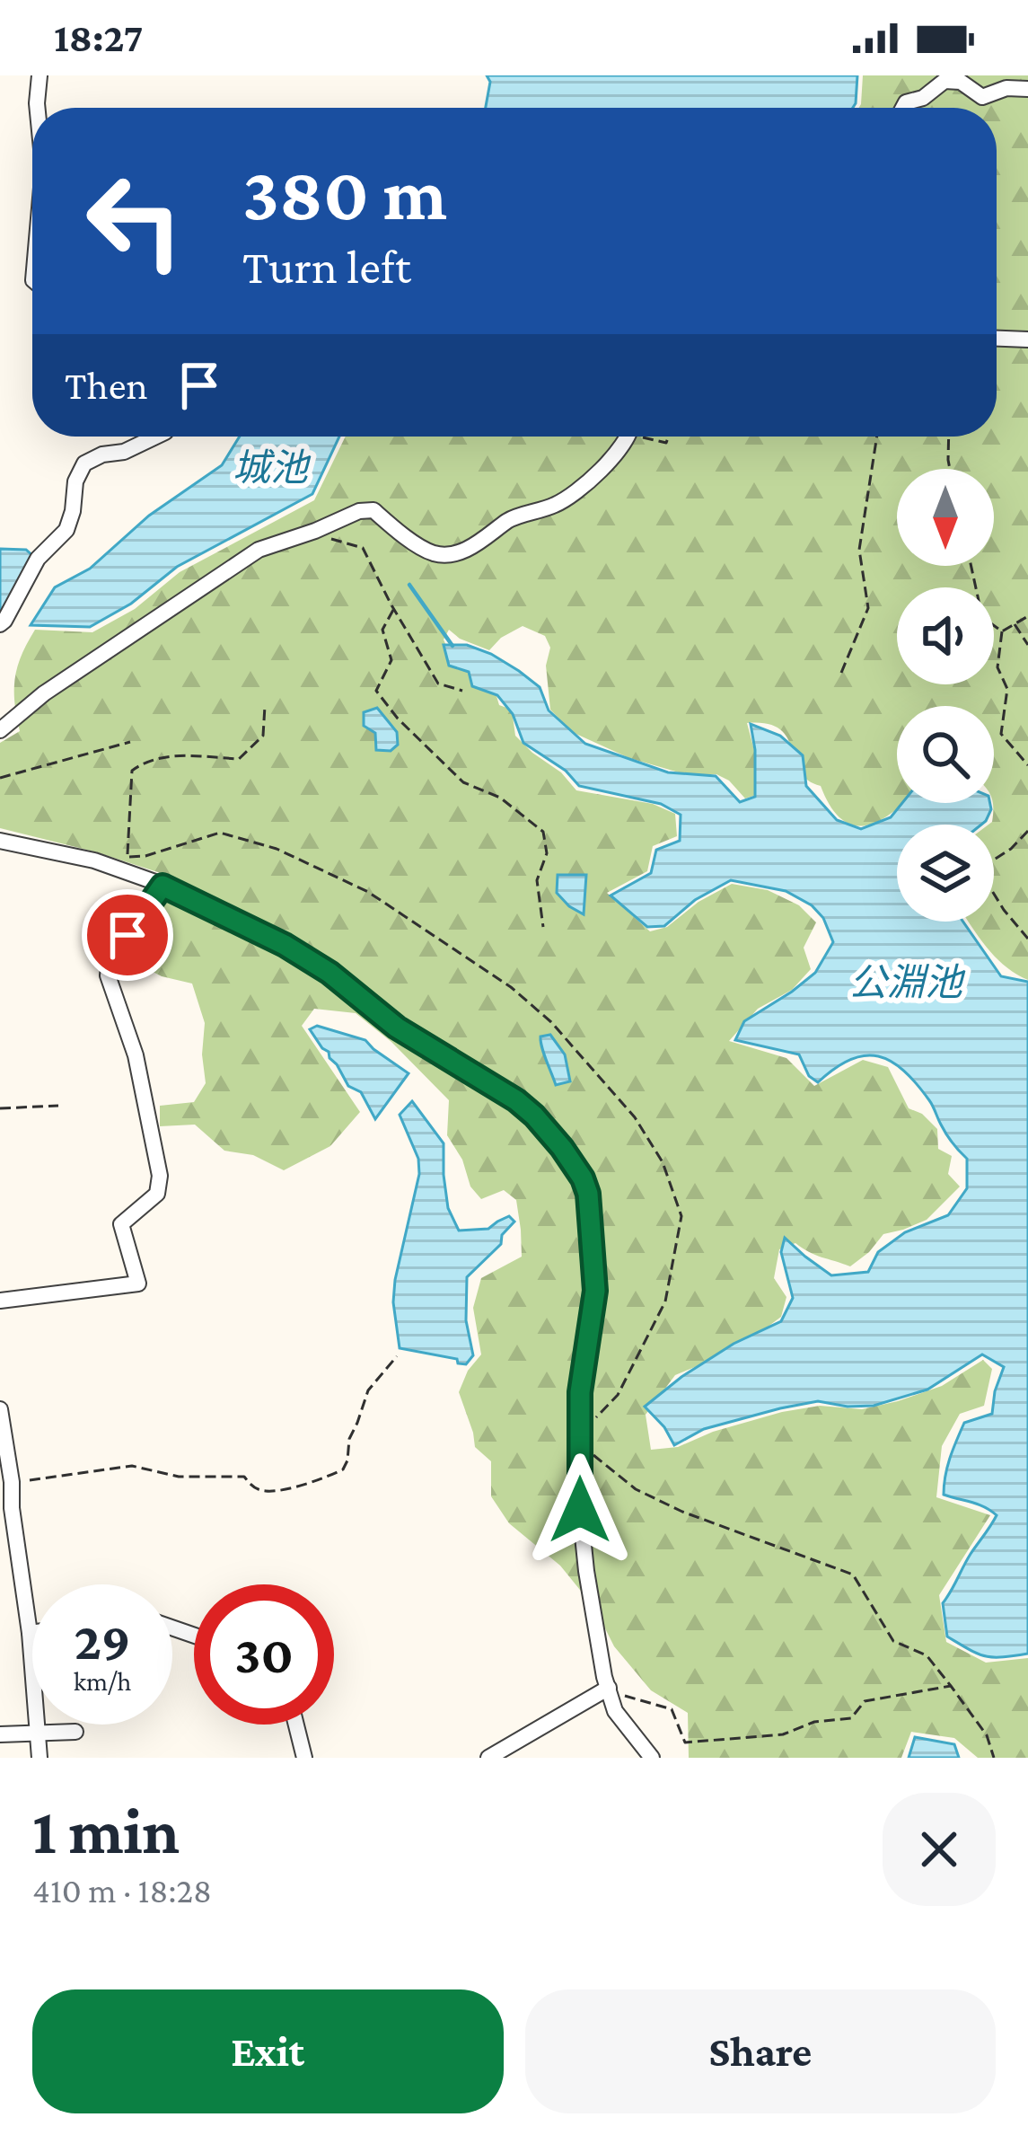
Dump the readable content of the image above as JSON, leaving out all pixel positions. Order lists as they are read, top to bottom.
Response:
{
  "water": ["城池", "公淵池"],
  "north": "bottom",
  "page": {
    "status": "18:27",
    "turn": ["380 m", "Turn left"],
    "then": "Then",
    "speed": "29 km/h",
    "limit": "30",
    "heading": ["1 min", "410 m · 18:28"],
    "buttons": ["Exit", "Share"]
  }
}
